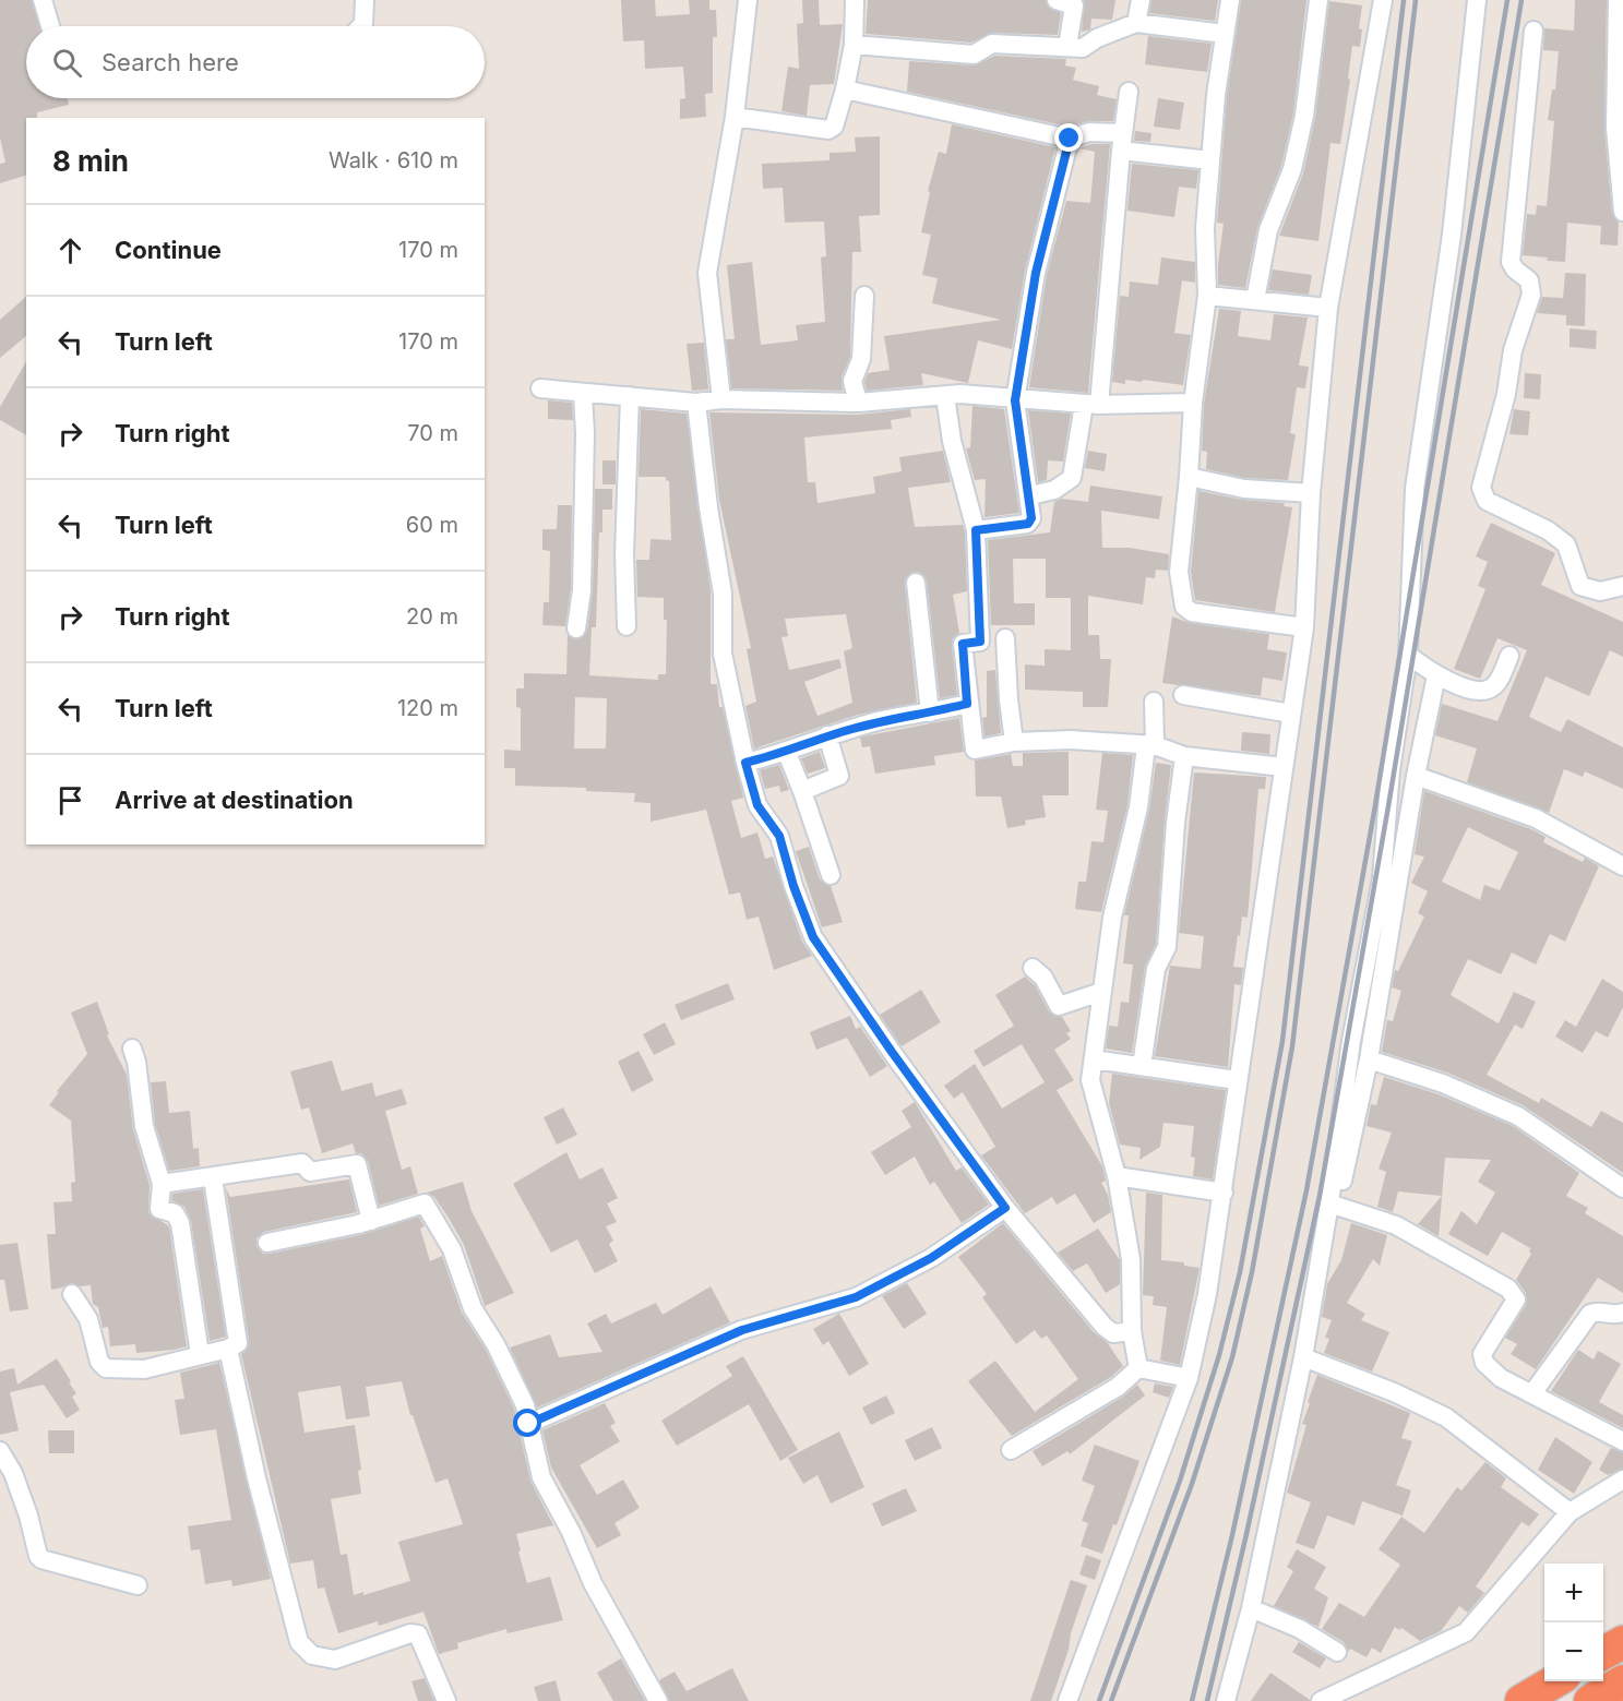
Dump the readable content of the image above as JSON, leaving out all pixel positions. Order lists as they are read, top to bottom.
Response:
{
  "page": {
    "search": "Search here",
    "heading": ["8 min", "Walk · 610 m"],
    "list": [
      ["Continue", "170 m"],
      ["Turn left", "170 m"],
      ["Turn right", "70 m"],
      ["Turn left", "60 m"],
      ["Turn right", "20 m"],
      ["Turn left", "120 m"],
      "Arrive at destination"
    ],
    "map_buttons": ["+", "−"]
  }
}
